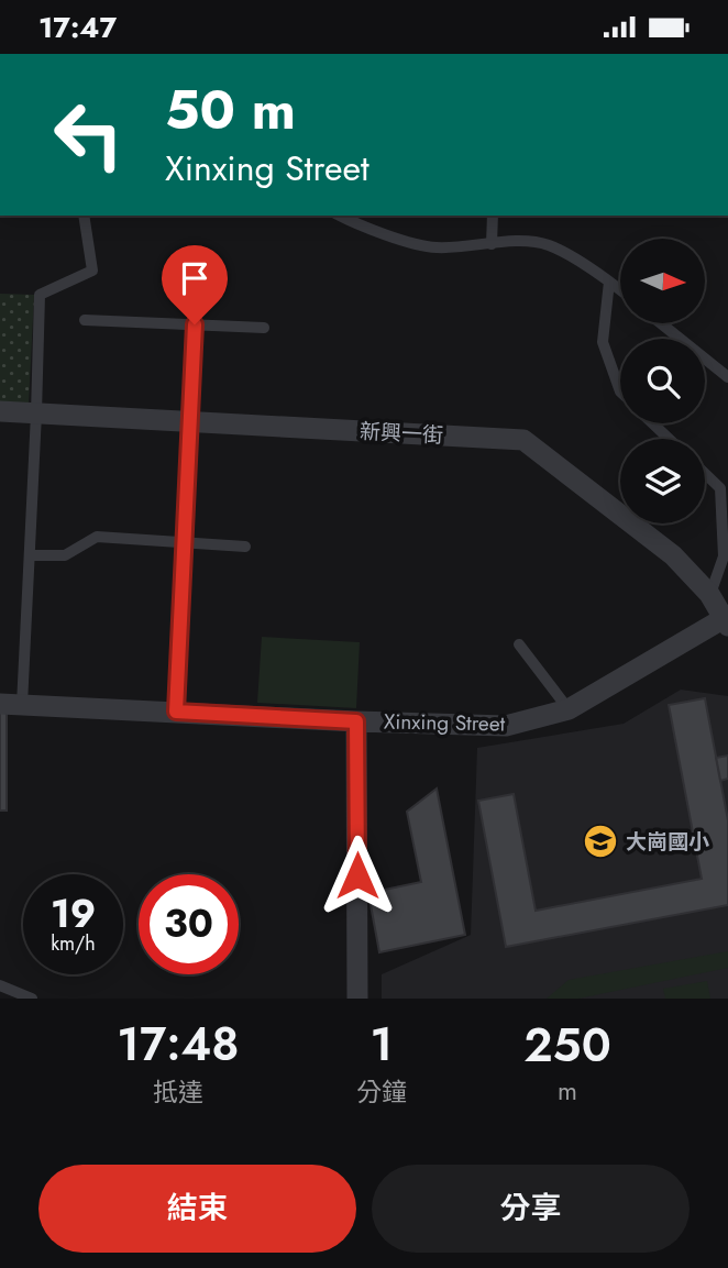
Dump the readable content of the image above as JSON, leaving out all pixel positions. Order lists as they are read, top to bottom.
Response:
{
  "streets": {
    "street": ["新興一街", "Xinxing Street"]
  },
  "crossings": [
    ["新興一街", "Xinxing Street"]
  ],
  "places": {
    "school or university": ["大崗國小"]
  },
  "north": "right",
  "page": {
    "status": "17:47",
    "turn": ["50 m", "Xinxing Street"],
    "speed": "19 km/h",
    "limit": "30",
    "eta": [
      "17:48",
      "抵達",
      "1",
      "分鐘",
      "250",
      "m"
    ],
    "buttons": ["結束", "分享"]
  }
}
